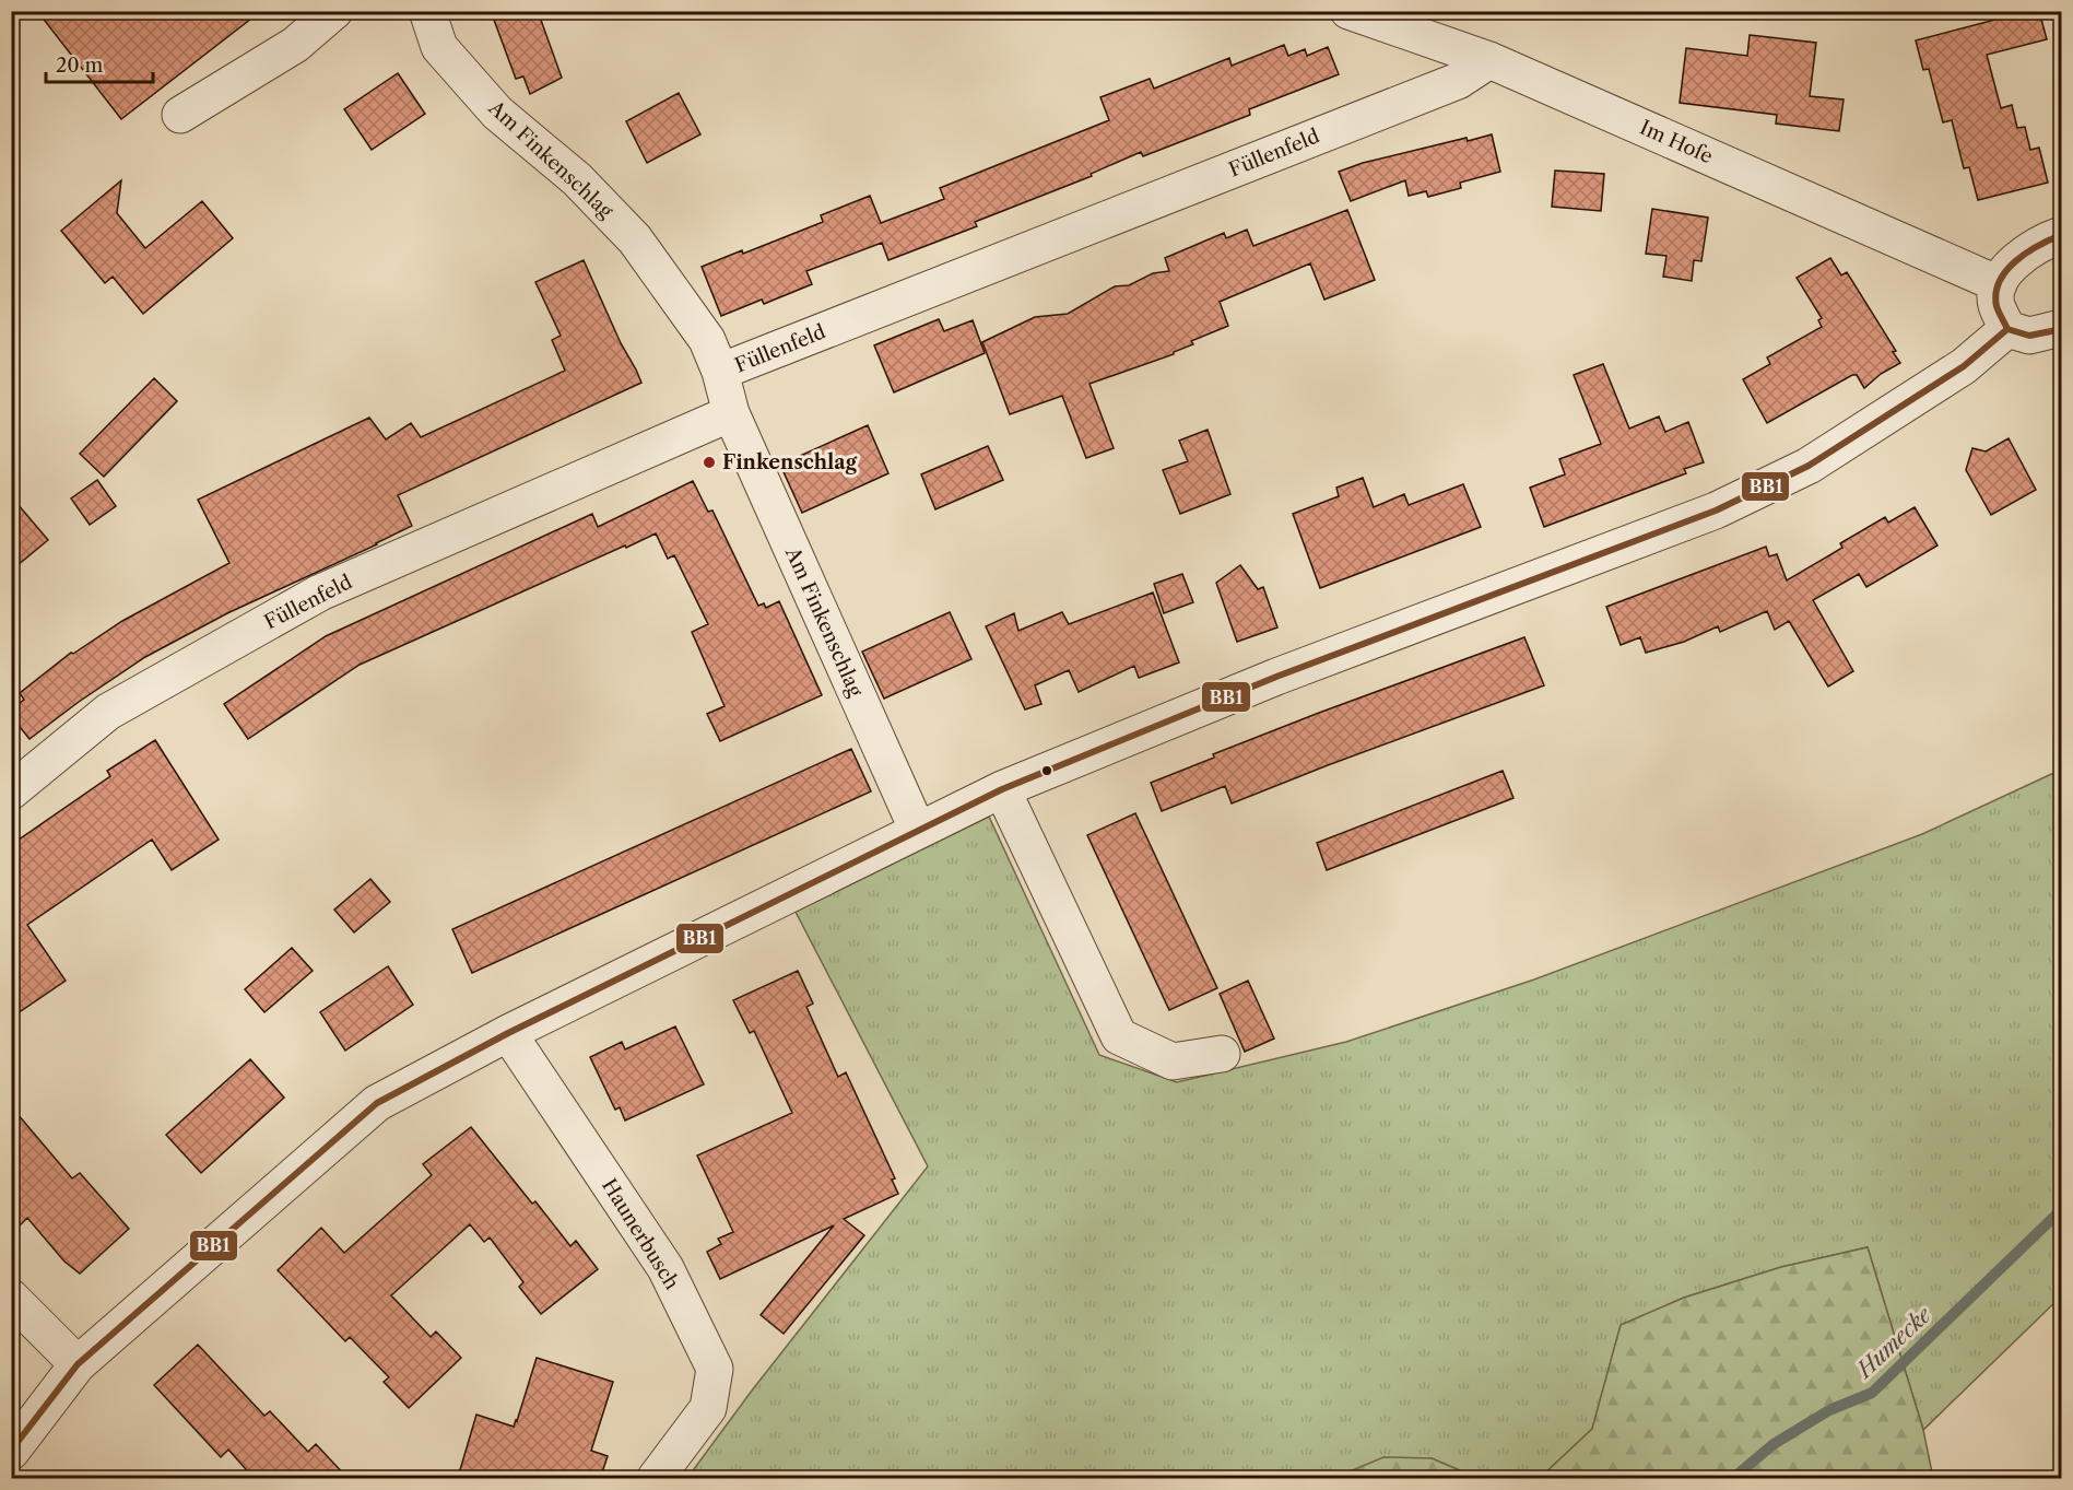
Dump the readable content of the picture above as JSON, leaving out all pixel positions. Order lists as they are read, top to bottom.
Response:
{
  "streets": {
    "street": [
      "Im Hofe",
      "Füllenfeld",
      "Am Finkenschlag",
      "Haunerbusch"
    ]
  },
  "crossings": [
    ["Im Hofe", "Füllenfeld"],
    ["Füllenfeld", "Am Finkenschlag"]
  ],
  "water": ["Humecke"],
  "places": ["Finkenschlag"],
  "lines": ["transit line BB1"],
  "scale_bar": "20 m"
}
